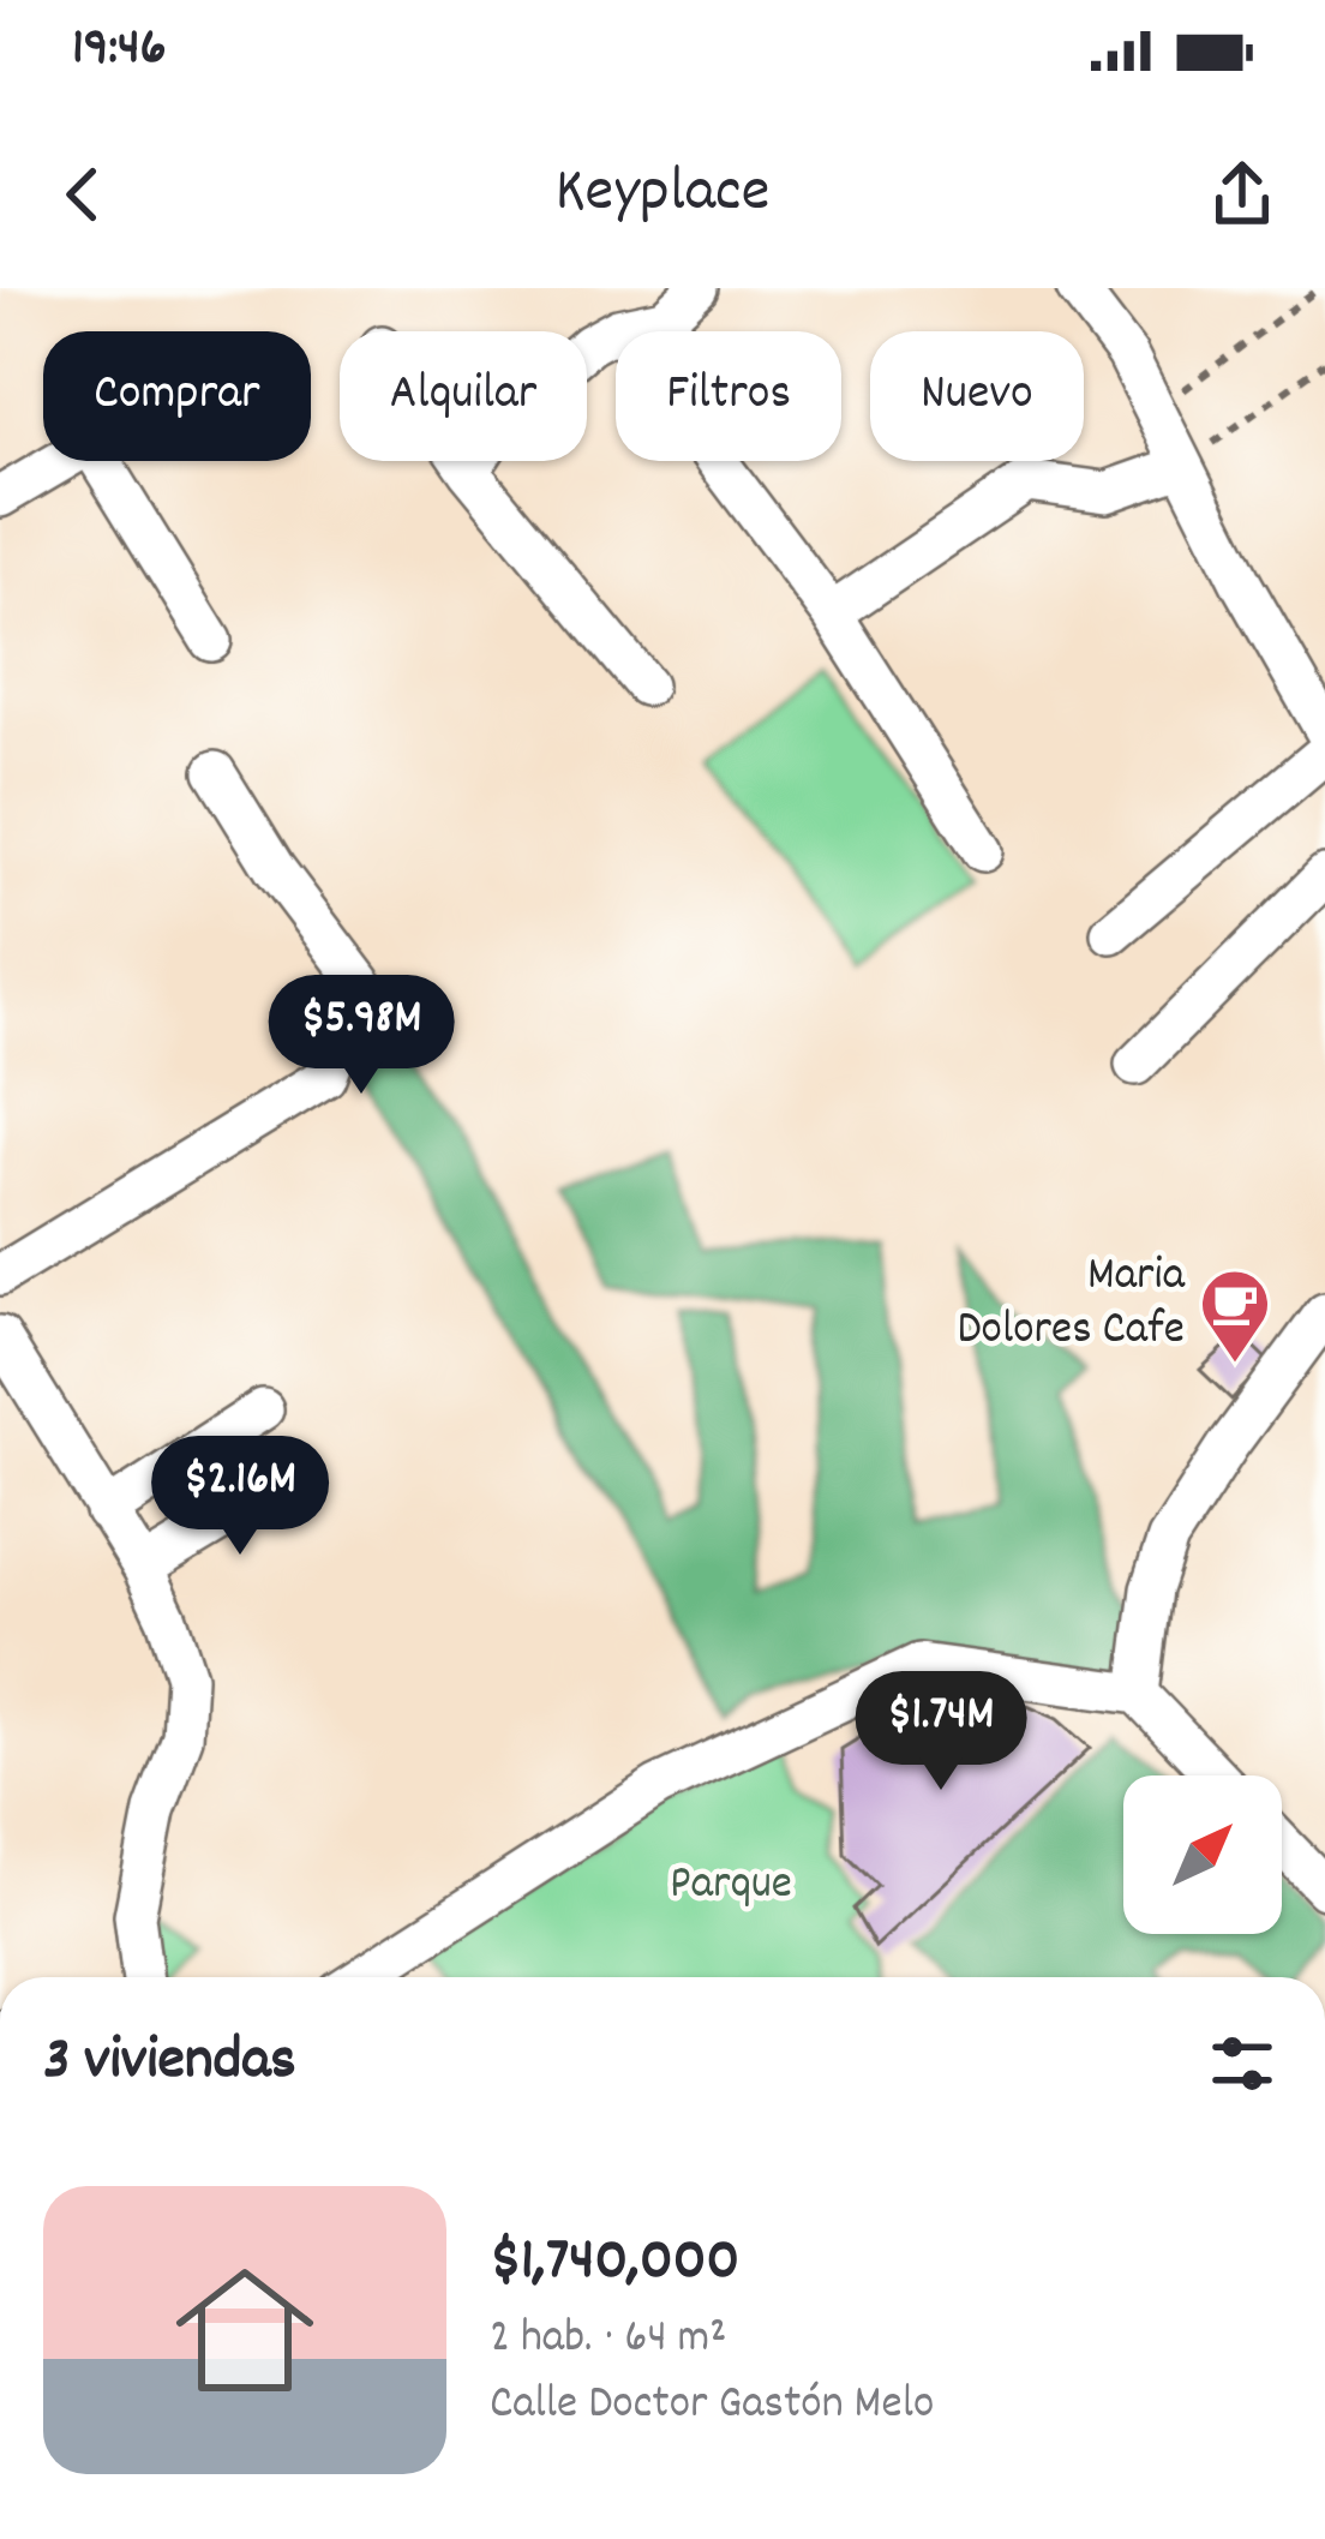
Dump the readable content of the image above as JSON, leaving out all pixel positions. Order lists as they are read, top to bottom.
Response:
{
  "parks": ["Parque"],
  "places": {
    "cafe": ["Maria Dolores Cafe"]
  },
  "north": "top right",
  "page": {
    "status": "19:46",
    "header": "Keyplace",
    "chip": [
      "Comprar",
      "Alquilar",
      "Filtros",
      "Nuevo"
    ],
    "price": ["$5.98M", "$2.16M", "$1.74M"],
    "heading": "3 viviendas",
    "list": [
      {
        "name": "$1,740,000",
        "note": "2 hab. · 64 m² · Calle Doctor Gastón Melo"
      }
    ]
  }
}
